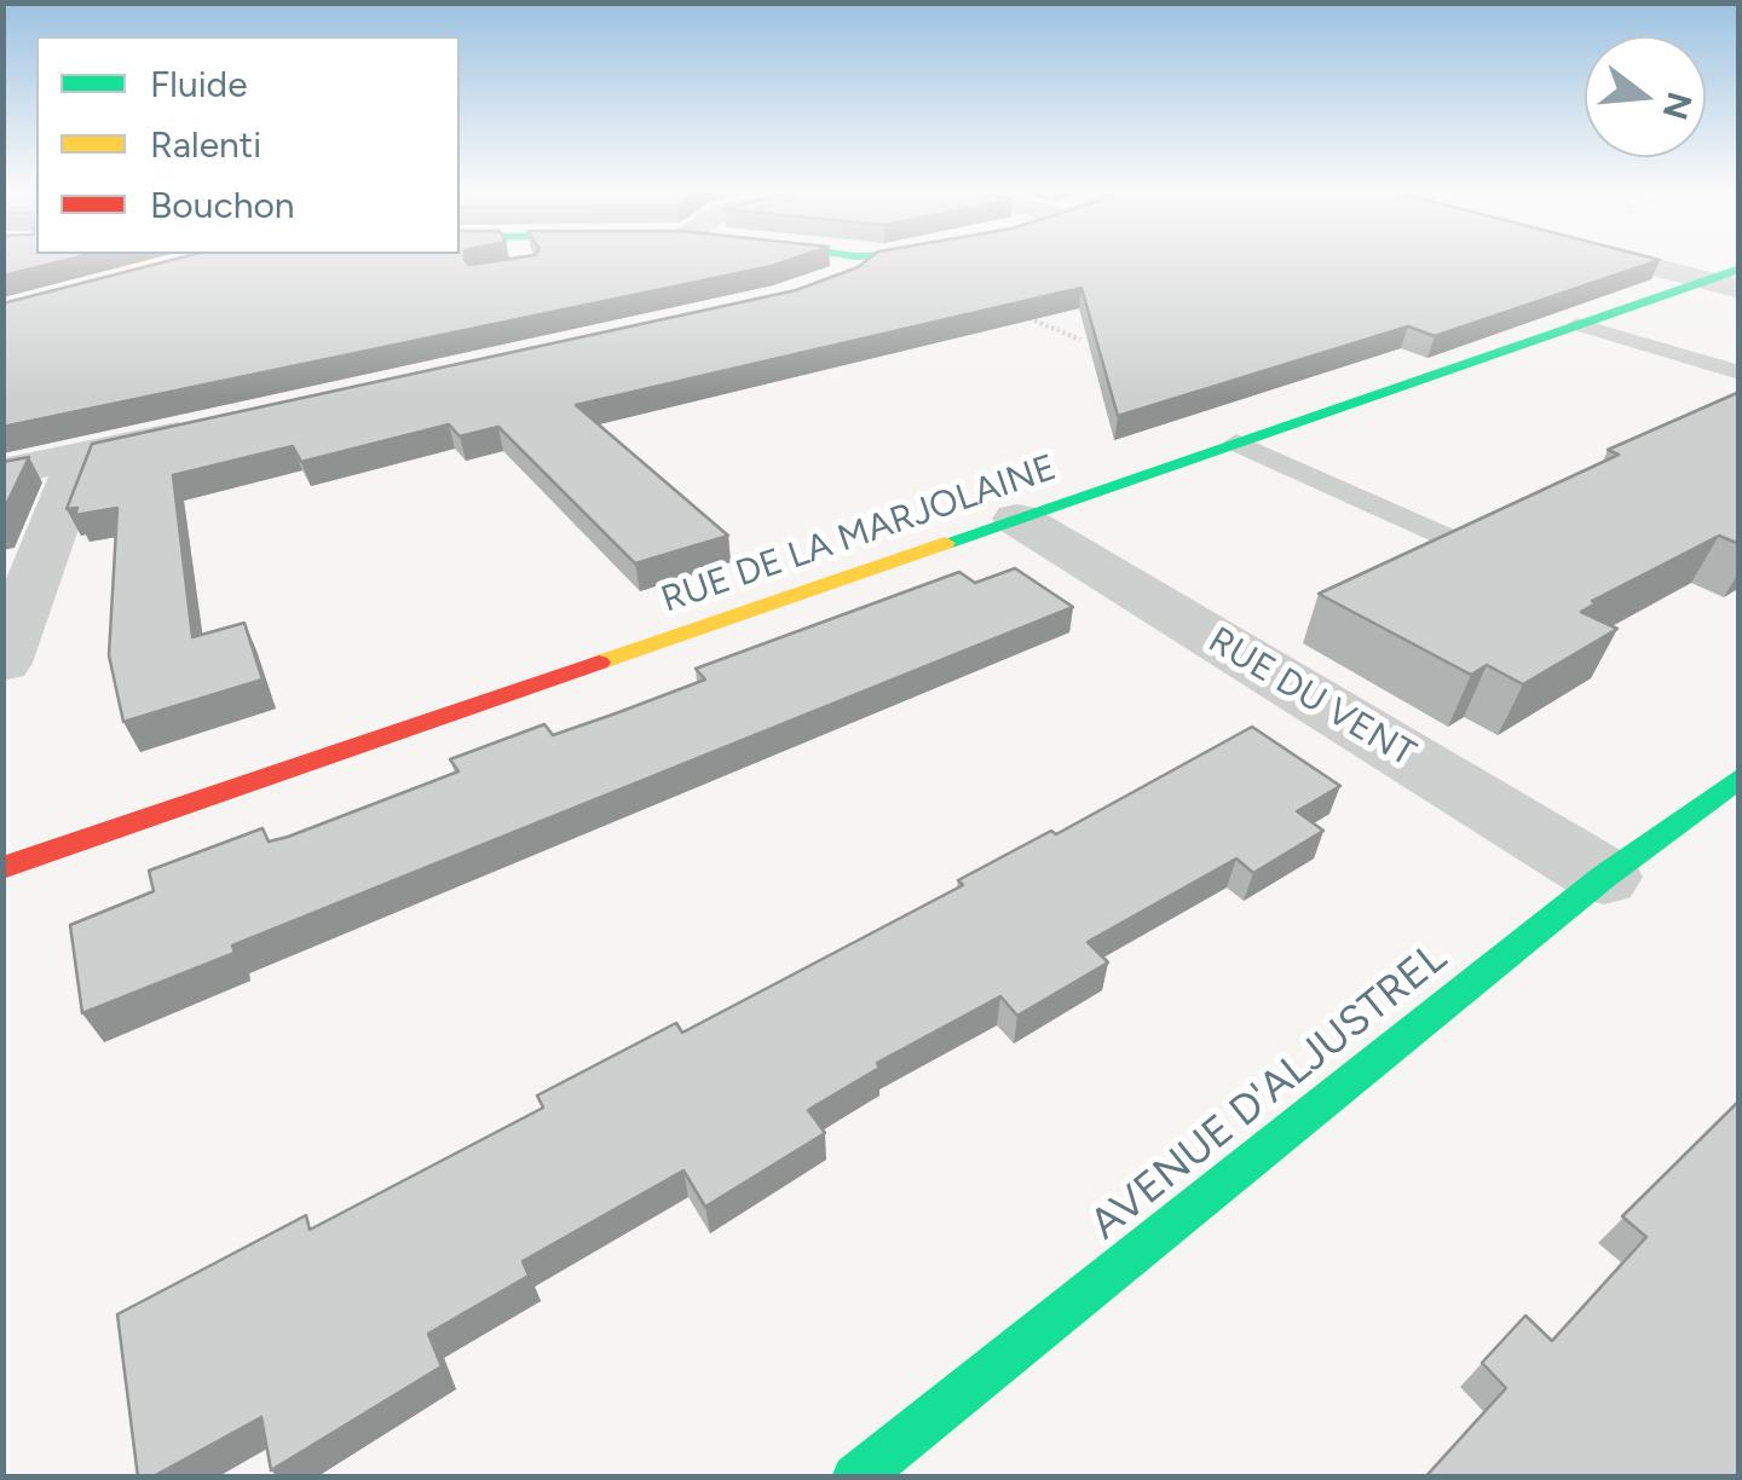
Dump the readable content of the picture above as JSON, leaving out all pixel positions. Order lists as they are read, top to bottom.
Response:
{
  "streets": {
    "street": ["RUE DE LA MARJOLAINE", "RUE DU VENT", "AVENUE D'ALJUSTREL"]
  },
  "crossings": [
    ["RUE DE LA MARJOLAINE", "RUE DU VENT"],
    ["RUE DU VENT", "AVENUE D'ALJUSTREL"]
  ],
  "legend": ["Fluide", "Ralenti", "Bouchon"],
  "north": "right"
}
